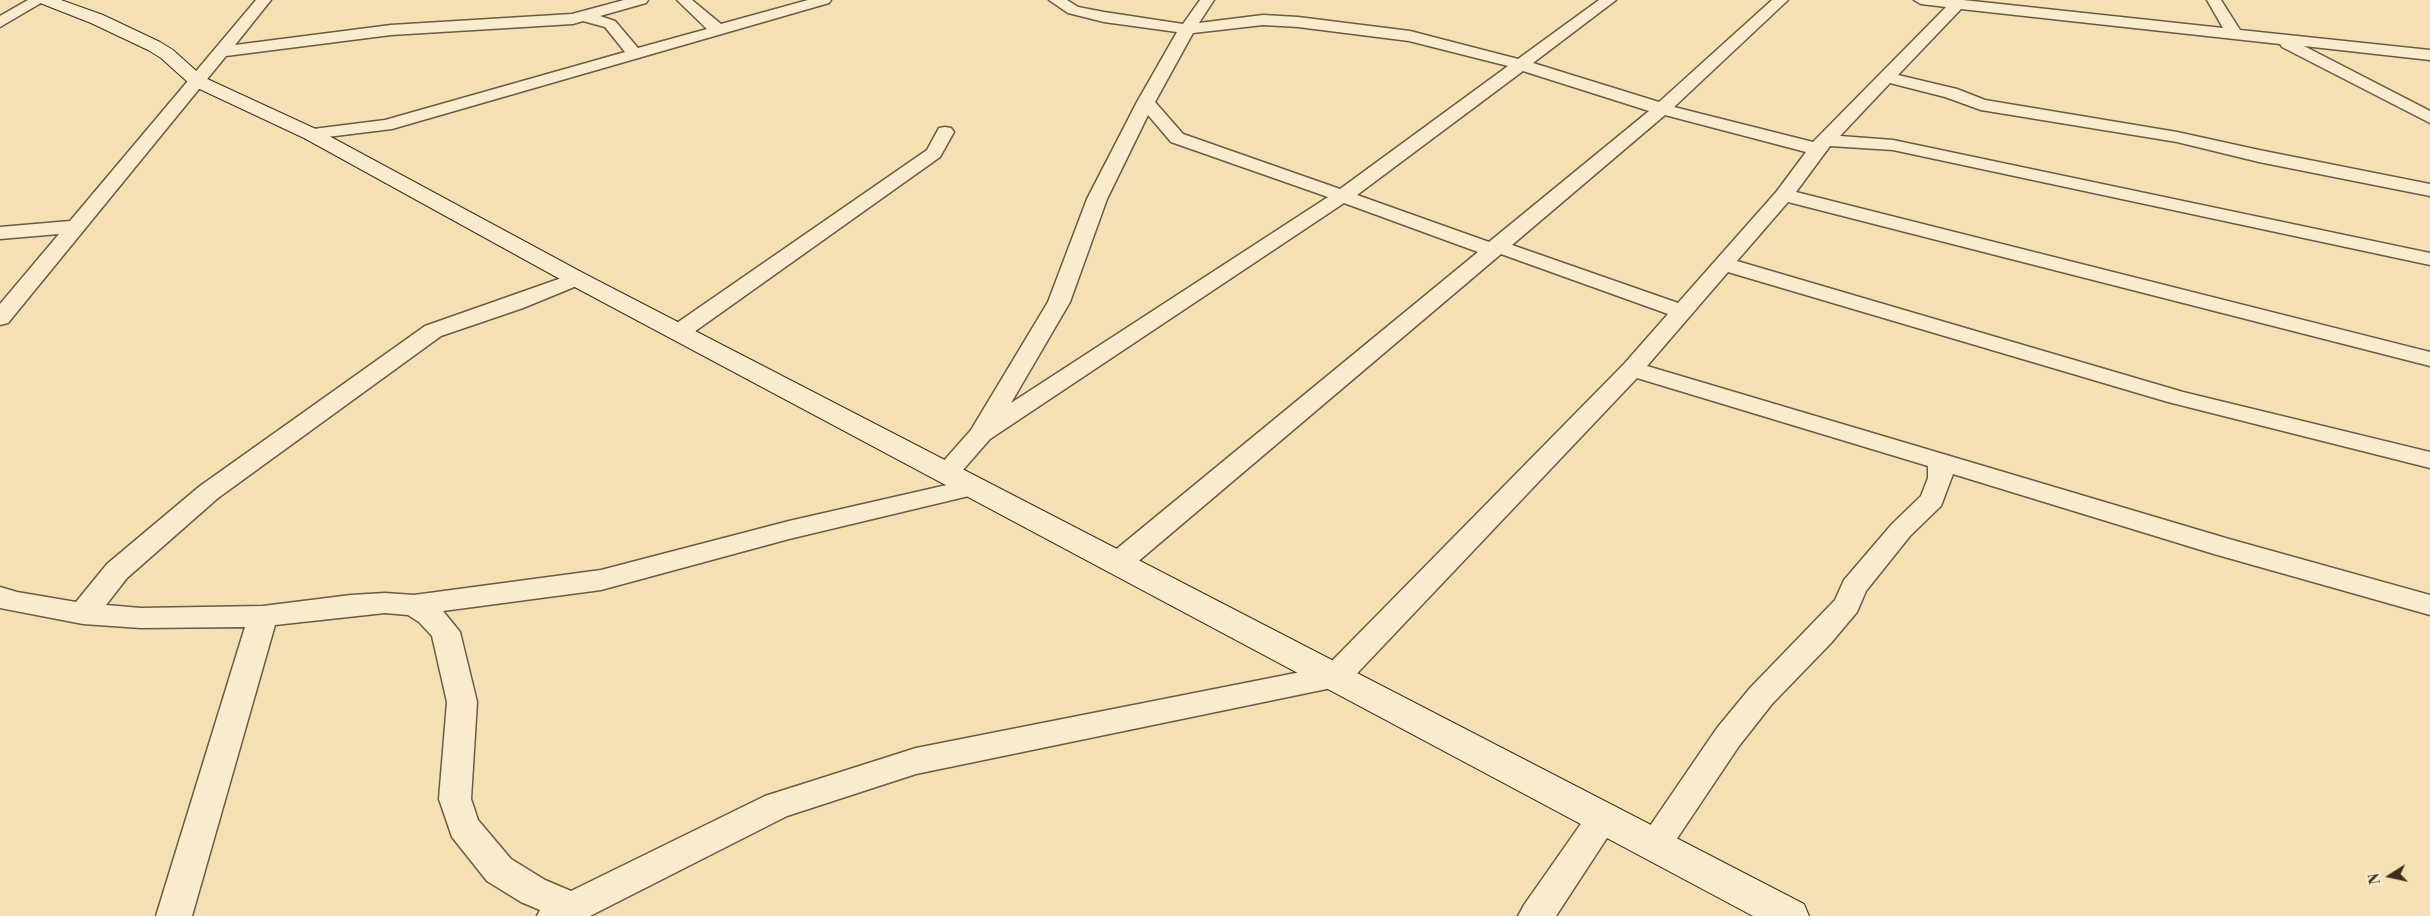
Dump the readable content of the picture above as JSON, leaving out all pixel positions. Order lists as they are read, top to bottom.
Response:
{
  "north": "left"
}
